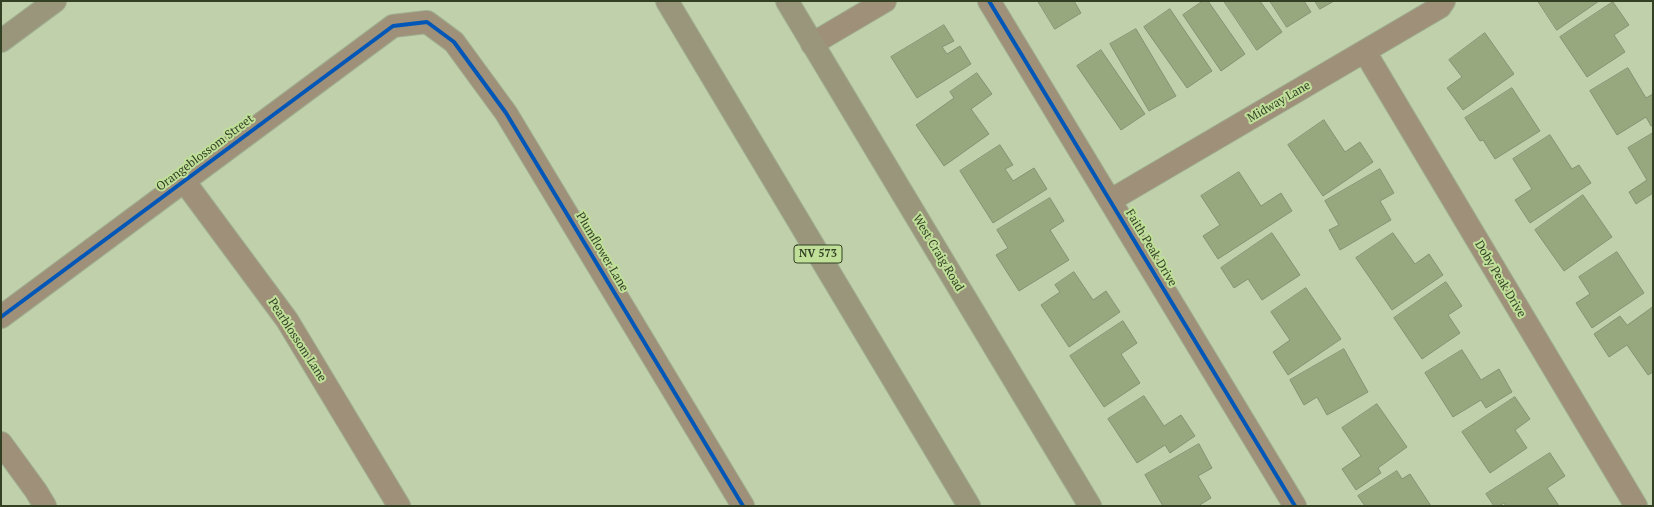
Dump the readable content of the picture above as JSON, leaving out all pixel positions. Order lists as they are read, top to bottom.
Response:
{
  "streets": {
    "main road": ["West Craig Road", "NV 573"],
    "street": [
      "Midway Lane",
      "Orangeblossom Street",
      "Faith Peak Drive",
      "Plumflower Lane",
      "Doby Peak Drive",
      "Pearblossom Lane"
    ]
  },
  "crossings": [
    ["Midway Lane", "Faith Peak Drive"],
    ["Midway Lane", "Doby Peak Drive"],
    ["Orangeblossom Street", "Plumflower Lane"],
    ["Orangeblossom Street", "Pearblossom Lane"]
  ]
}
